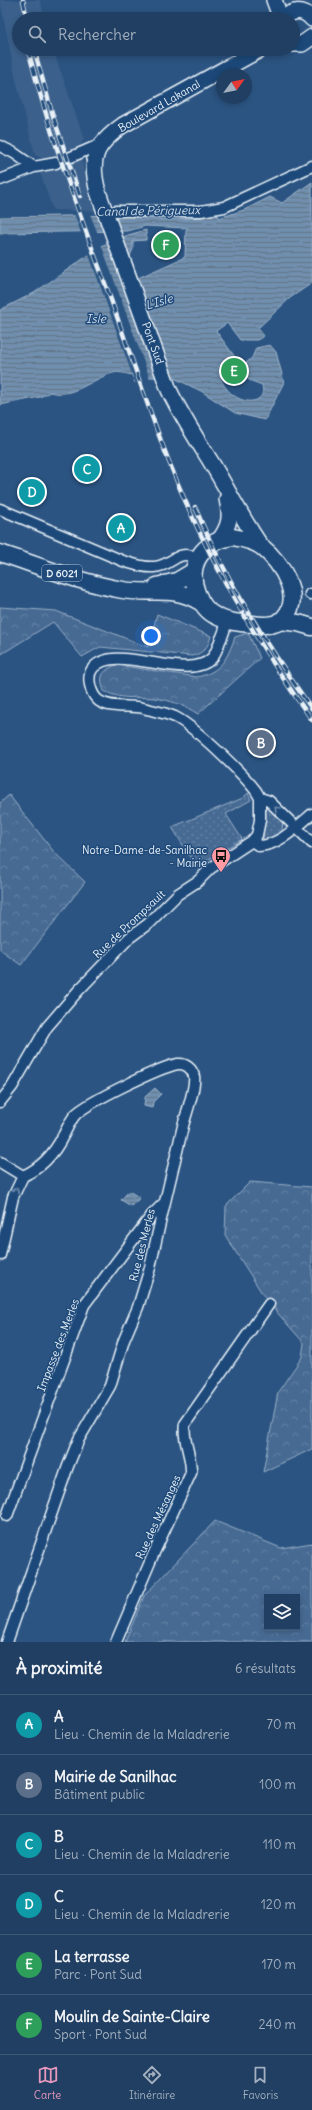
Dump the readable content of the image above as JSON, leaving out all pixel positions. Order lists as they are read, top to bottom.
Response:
{
  "streets": {
    "main road": ["Boulevard Lakanal", "Pont Sud", "D 6021"],
    "street": [
      "Rue de Prompsault",
      "Rue des Merles",
      "Impasse des Merles",
      "Rue des Mésanges"
    ]
  },
  "crossings": [
    ["Boulevard Lakanal", "Pont Sud"],
    ["Pont Sud", "D 6021"],
    ["Rue des Merles", "Impasse des Merles"]
  ],
  "water": ["Canal de Périgueux", "L'Isle", "Isle"],
  "places": {
    "bus stop": ["Notre-Dame-de-Sanilhac - Mairie"]
  },
  "north": "top right",
  "page": {
    "search": "Rechercher",
    "pins": [
      "F",
      "E",
      "C",
      "D",
      "A",
      "B"
    ],
    "heading": ["À proximité", "6 résultats"],
    "list": [
      {
        "mark": "A",
        "name": "A",
        "note": "Lieu · Chemin de la Maladrerie",
        "value": "70 m"
      },
      {
        "mark": "B",
        "name": "Mairie de Sanilhac",
        "note": "Bâtiment public",
        "value": "100 m"
      },
      {
        "mark": "C",
        "name": "B",
        "note": "Lieu · Chemin de la Maladrerie",
        "value": "110 m"
      },
      {
        "mark": "D",
        "name": "C",
        "note": "Lieu · Chemin de la Maladrerie",
        "value": "120 m"
      },
      {
        "mark": "E",
        "name": "La terrasse",
        "note": "Parc · Pont Sud",
        "value": "170 m"
      },
      {
        "mark": "F",
        "name": "Moulin de Sainte-Claire",
        "note": "Sport · Pont Sud",
        "value": "240 m"
      }
    ],
    "nav": ["Carte", "Itinéraire", "Favoris"]
  }
}
